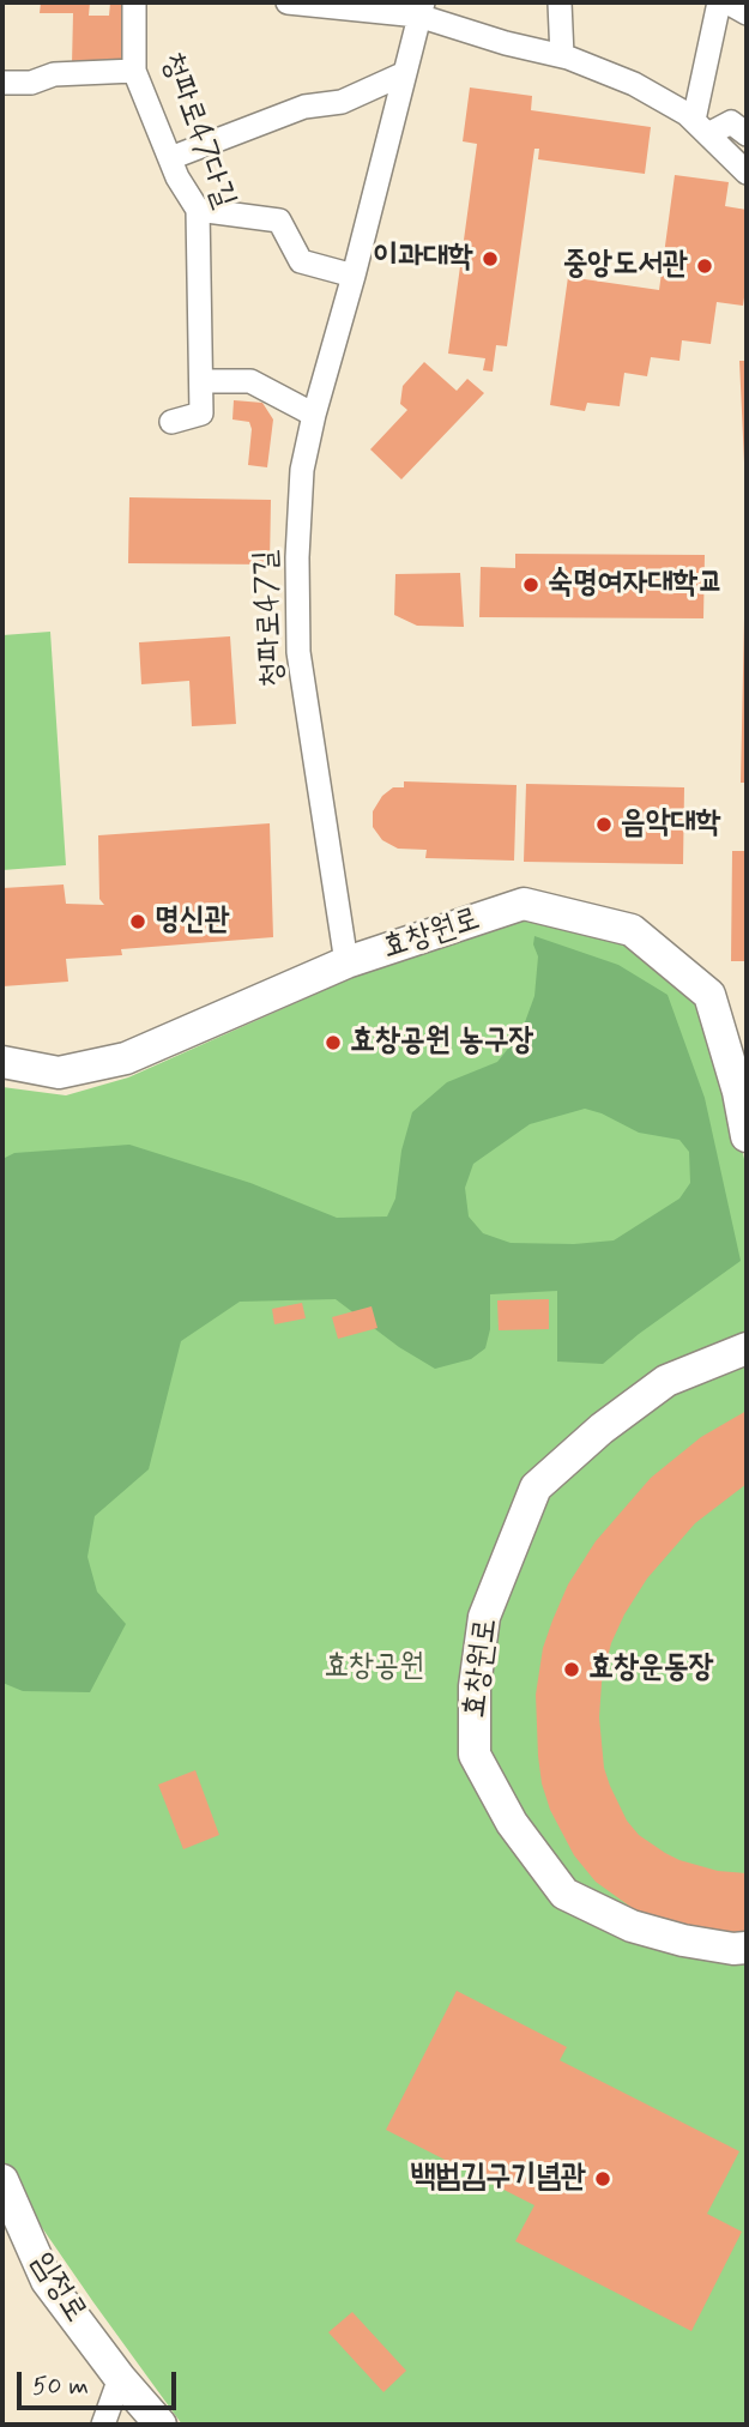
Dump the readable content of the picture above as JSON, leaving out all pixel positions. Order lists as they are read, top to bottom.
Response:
{
  "streets": {
    "street": [
      "청파로47다길",
      "청파로47길",
      "효창원로",
      "임정로"
    ]
  },
  "crossings": [
    ["청파로47길", "효창원로"]
  ],
  "parks": ["효창공원"],
  "places": [
    "이과대학",
    "중앙도서관",
    "숙명여자대학교",
    "음악대학",
    "명신관",
    "효창공원 농구장",
    "효창운동장",
    "백범김구기념관"
  ],
  "scale_bar": "50 m"
}
